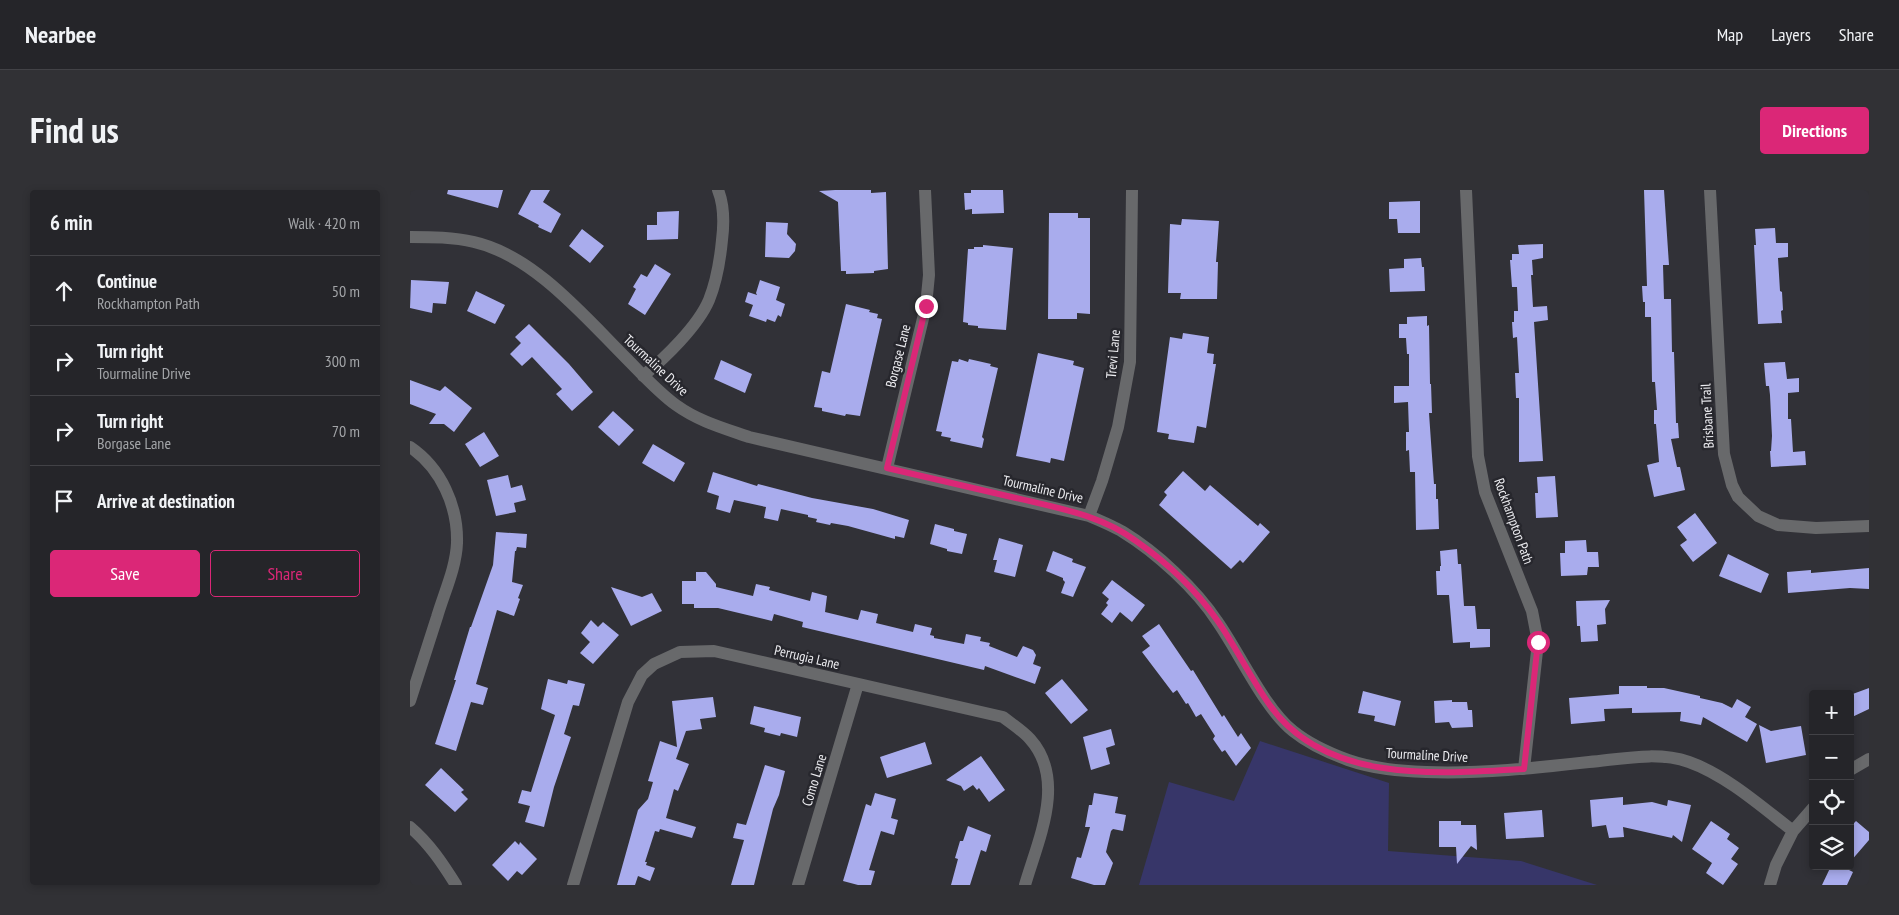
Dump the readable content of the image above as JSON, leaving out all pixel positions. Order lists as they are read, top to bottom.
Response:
{
  "streets": {
    "street": [
      "Trevi Lane",
      "Borgase Lane",
      "Tourmaline Drive",
      "Brisbane Trail",
      "Rockhampton Path",
      "Perrugia Lane",
      "Como Lane"
    ]
  },
  "crossings": [
    ["Trevi Lane", "Tourmaline Drive"],
    ["Borgase Lane", "Tourmaline Drive"],
    ["Tourmaline Drive", "Rockhampton Path"],
    ["Perrugia Lane", "Como Lane"]
  ],
  "page": {
    "header": "Nearbee",
    "nav": ["Map", "Layers", "Share"],
    "title": "Find us",
    "buttons": [
      "Directions",
      ["Save", "Share"]
    ],
    "heading": ["6 min", "Walk · 420 m"],
    "list": [
      ["Continue", "Rockhampton Path", "50 m"],
      ["Turn right", "Tourmaline Drive", "300 m"],
      ["Turn right", "Borgase Lane", "70 m"],
      "Arrive at destination"
    ],
    "map_buttons": ["+", "−"]
  }
}
